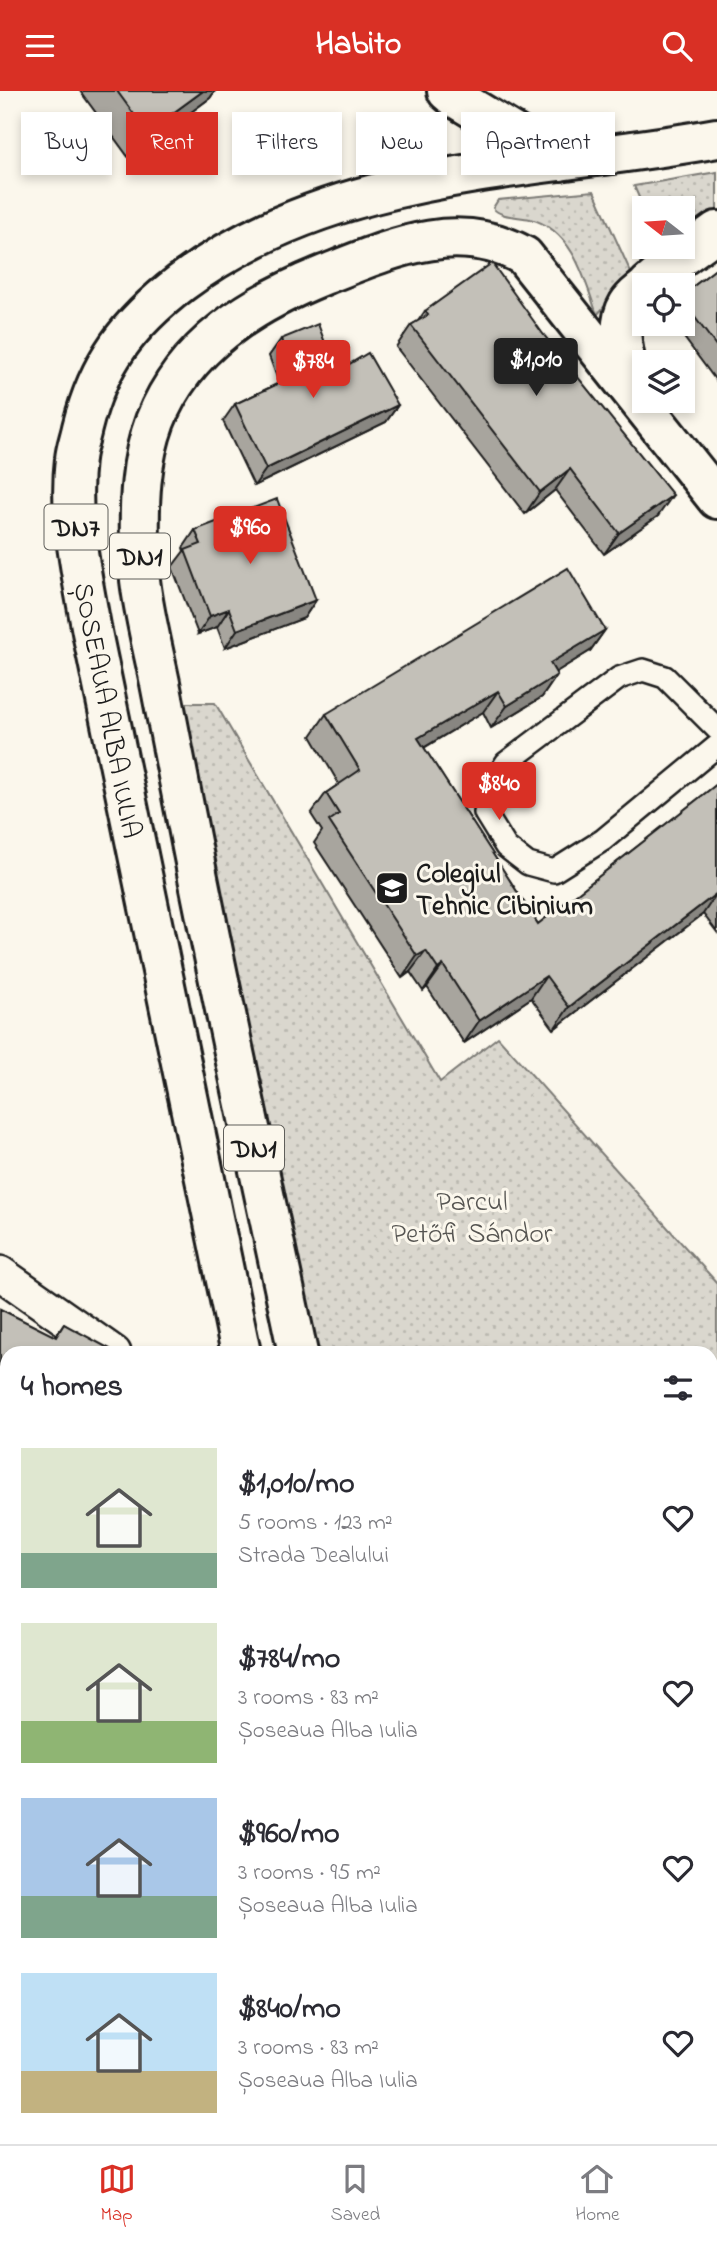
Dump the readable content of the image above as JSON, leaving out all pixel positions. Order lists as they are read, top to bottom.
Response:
{
  "streets": {
    "main road": ["DN7", "DN1", "ȘOSEAUA ALBA IULIA"]
  },
  "parks": ["Parcul Petőfi Sándor"],
  "places": {
    "school or university": ["Colegiul Tehnic Cibinium"]
  },
  "north": "left",
  "page": {
    "header": "Habito",
    "chip": [
      "Buy",
      "Rent",
      "Filters",
      "New",
      "Apartment"
    ],
    "price": [
      "$1,010",
      "$784",
      "$960",
      "$840"
    ],
    "heading": "4 homes",
    "list": [
      {
        "name": "$1,010/mo",
        "note": "5 rooms · 123 m² · Strada Dealului"
      },
      {
        "name": "$784/mo",
        "note": "3 rooms · 83 m² · Șoseaua Alba Iulia"
      },
      {
        "name": "$960/mo",
        "note": "3 rooms · 95 m² · Șoseaua Alba Iulia"
      },
      {
        "name": "$840/mo",
        "note": "3 rooms · 83 m² · Șoseaua Alba Iulia"
      }
    ],
    "tabs": ["Map", "Saved", "Home"]
  }
}
